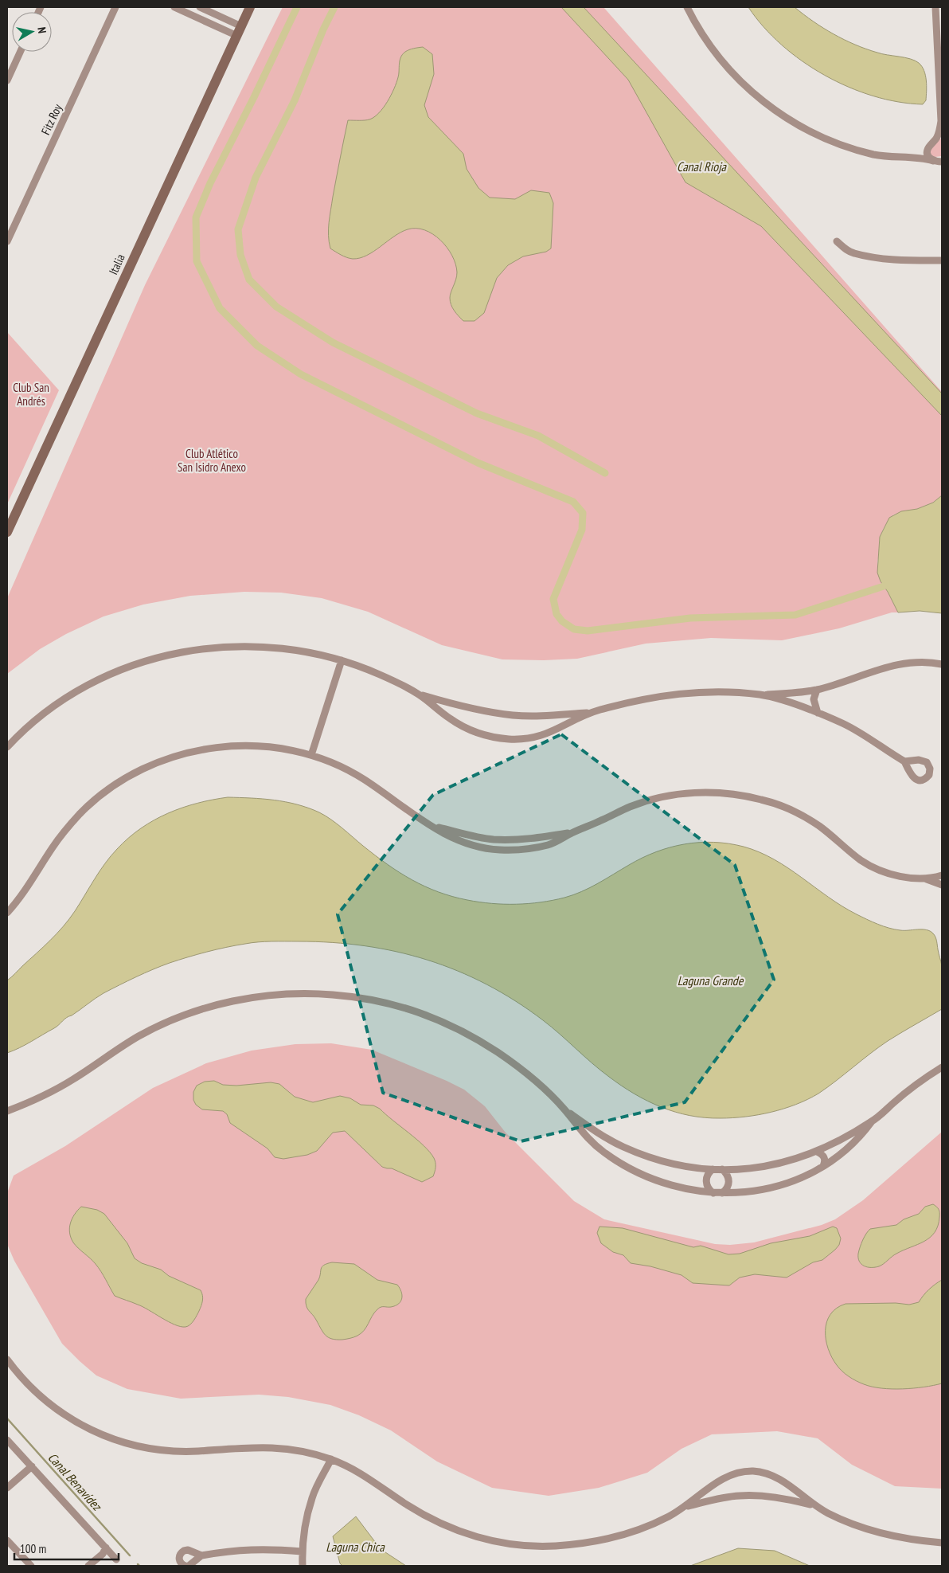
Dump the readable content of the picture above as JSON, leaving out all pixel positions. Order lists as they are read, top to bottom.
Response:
{
  "streets": {
    "street": ["Fitz Roy", "Italia"]
  },
  "water": [
    "Canal Rioja",
    "Laguna Grande",
    "Canal Benavídez",
    "Laguna Chica"
  ],
  "parks": ["Club San Andrés", "Club Atlético San Isidro Anexo"],
  "scale_bar": "100 m",
  "north": "right"
}
